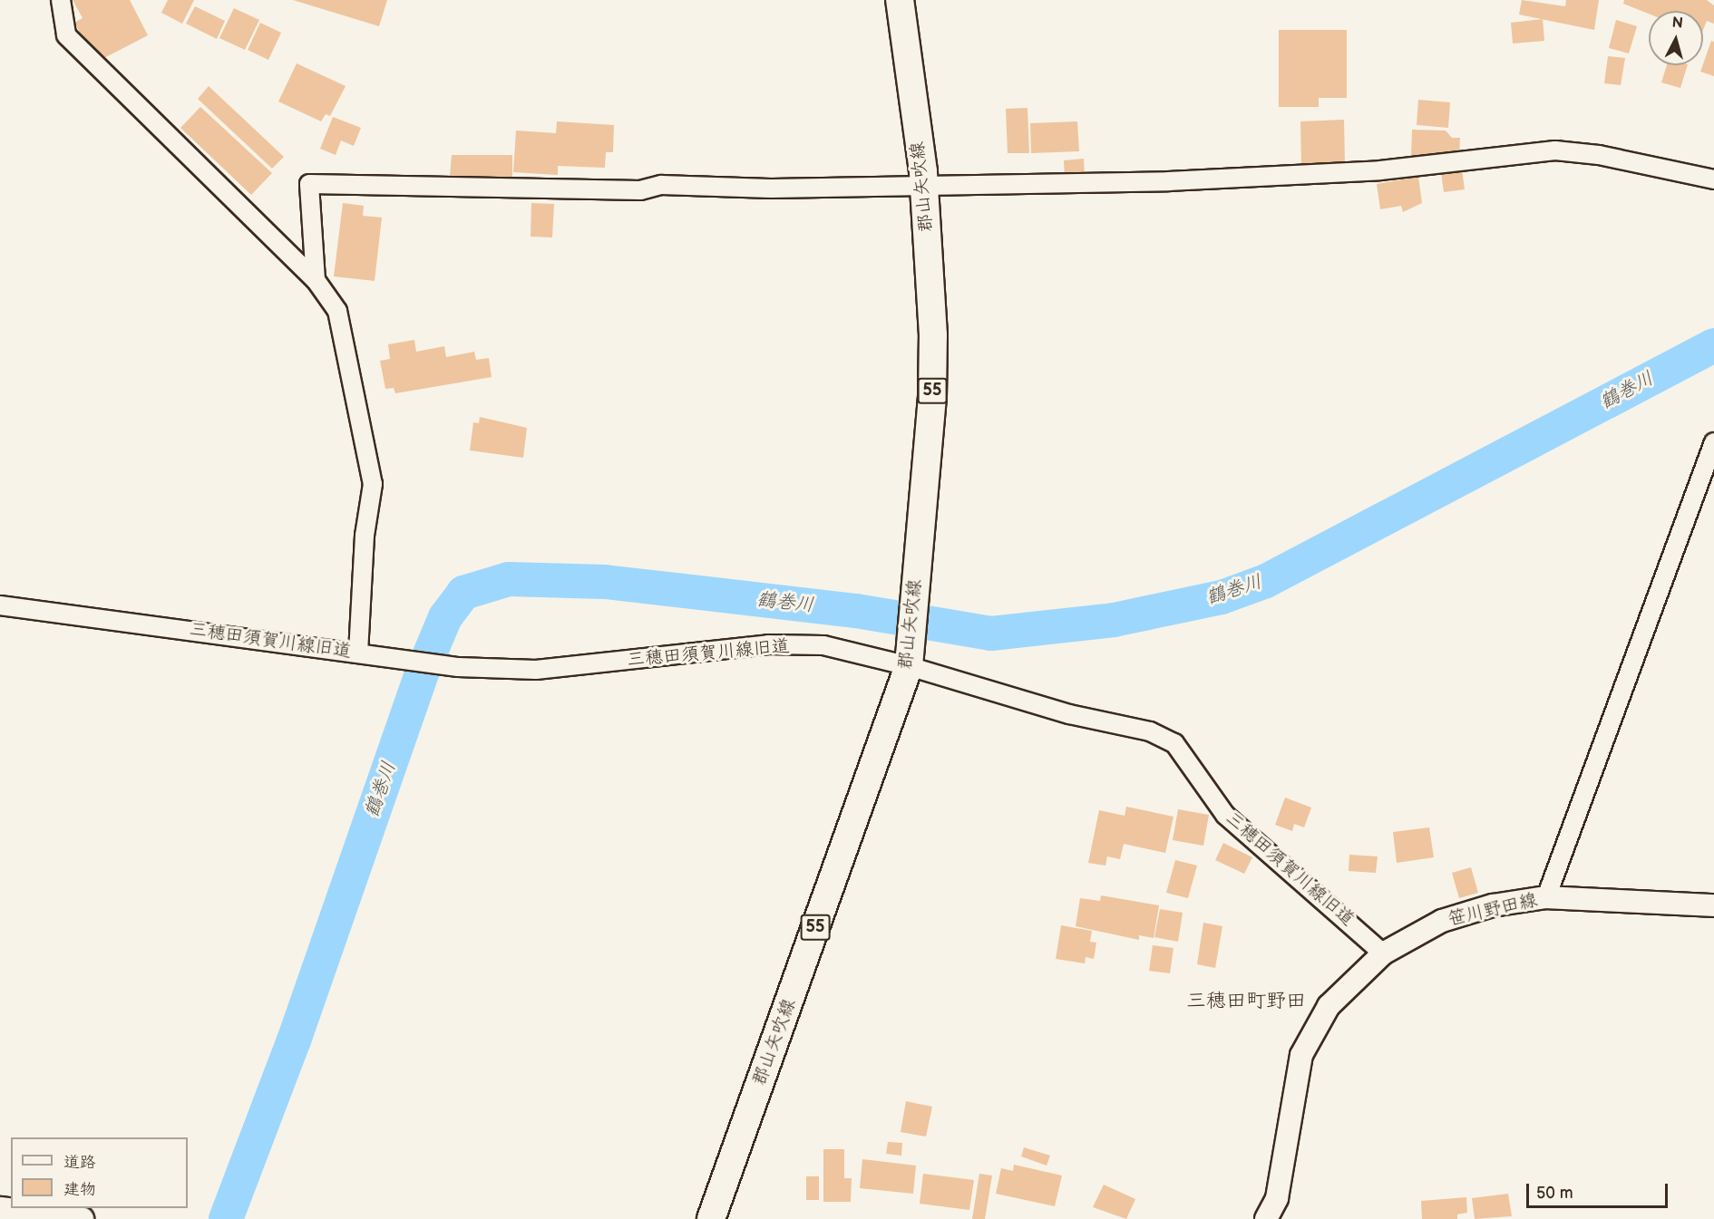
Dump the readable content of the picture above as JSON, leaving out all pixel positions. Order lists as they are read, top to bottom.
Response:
{
  "streets": {
    "main road": ["郡山矢吹線", "55"],
    "street": ["三穂田須賀川線旧道", "笹川野田線"]
  },
  "crossings": [
    ["郡山矢吹線", "三穂田須賀川線旧道"],
    ["三穂田須賀川線旧道", "笹川野田線"]
  ],
  "districts": ["三穂田町野田"],
  "water": ["鶴巻川"],
  "legend": ["道路", "建物"],
  "scale_bar": "50 m",
  "north": "top"
}
